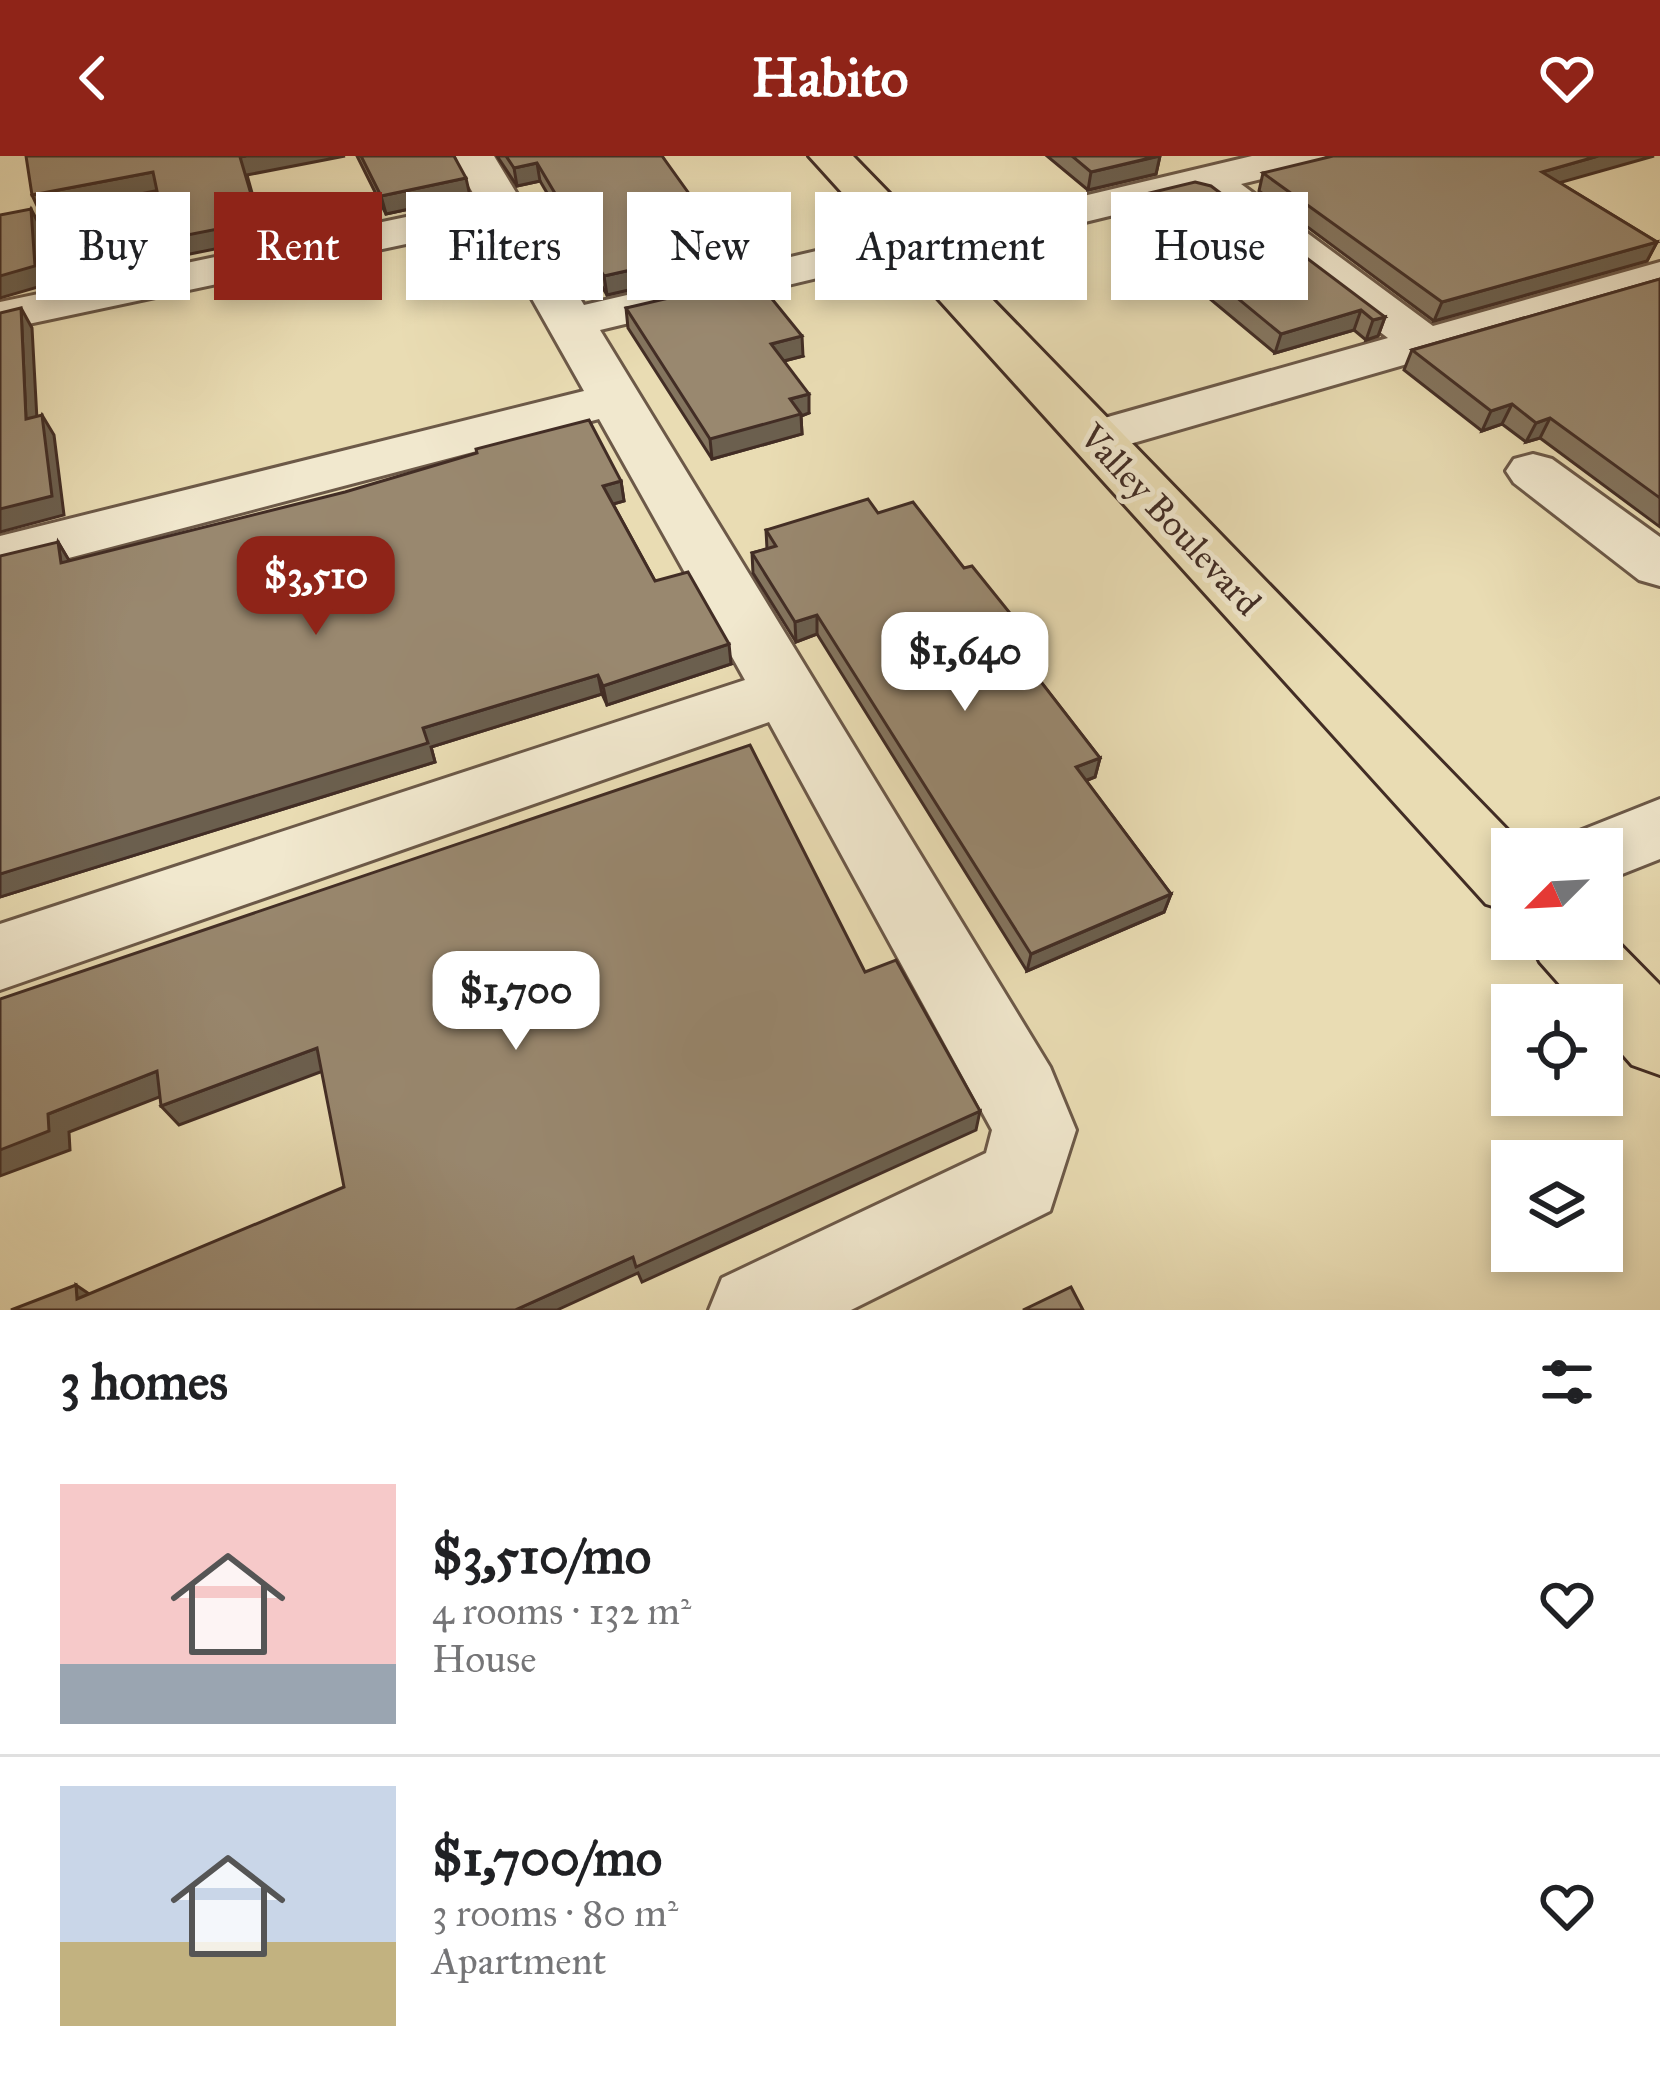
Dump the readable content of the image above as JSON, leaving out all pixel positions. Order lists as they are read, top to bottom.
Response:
{
  "streets": {
    "main road": ["Valley Boulevard"]
  },
  "north": "bottom left",
  "page": {
    "header": "Habito",
    "chip": [
      "Buy",
      "Rent",
      "Filters",
      "New",
      "Apartment",
      "House"
    ],
    "price": ["$3,510", "$1,640", "$1,700"],
    "heading": "3 homes",
    "list": [
      {
        "name": "$3,510/mo",
        "note": "4 rooms · 132 m² · House"
      },
      {
        "name": "$1,700/mo",
        "note": "3 rooms · 80 m² · Apartment"
      }
    ]
  }
}
